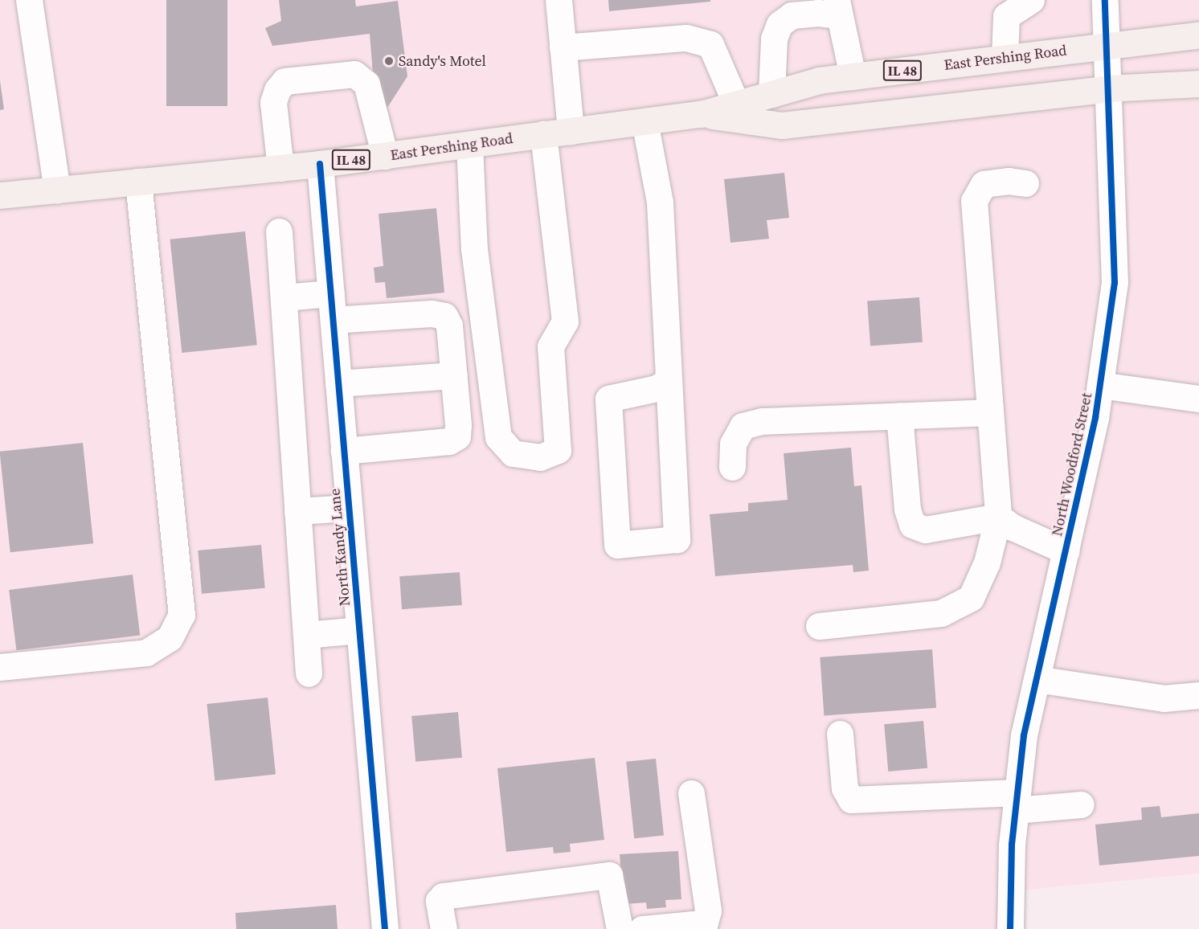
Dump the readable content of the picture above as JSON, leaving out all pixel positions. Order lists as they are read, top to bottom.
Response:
{
  "streets": {
    "main road": ["East Pershing Road", "IL 48"],
    "street": ["North Woodford Street", "North Kandy Lane"]
  },
  "crossings": [
    ["East Pershing Road", "North Woodford Street"],
    ["East Pershing Road", "North Kandy Lane"]
  ],
  "places": ["Sandy's Motel"]
}
